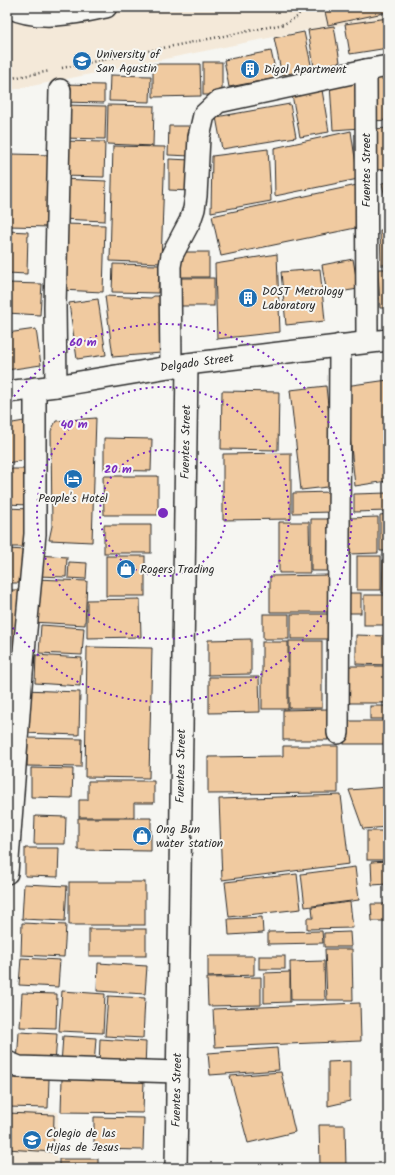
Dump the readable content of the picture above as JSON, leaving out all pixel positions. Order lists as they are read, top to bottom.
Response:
{
  "streets": {
    "street": ["Fuentes Street", "Delgado Street"]
  },
  "crossings": [
    ["Fuentes Street", "Delgado Street"]
  ],
  "places": {
    "school or university": ["University of San Agustin", "Colegio de las Hijas de Jesus"],
    "building": ["Digol Apartment", "DOST Metrology Laboratory"],
    "hotel": ["People's Hotel"],
    "shop": ["Rogers Trading", "Ong Bun water station"]
  },
  "rings": ["60 m", "40 m", "20 m"]
}
